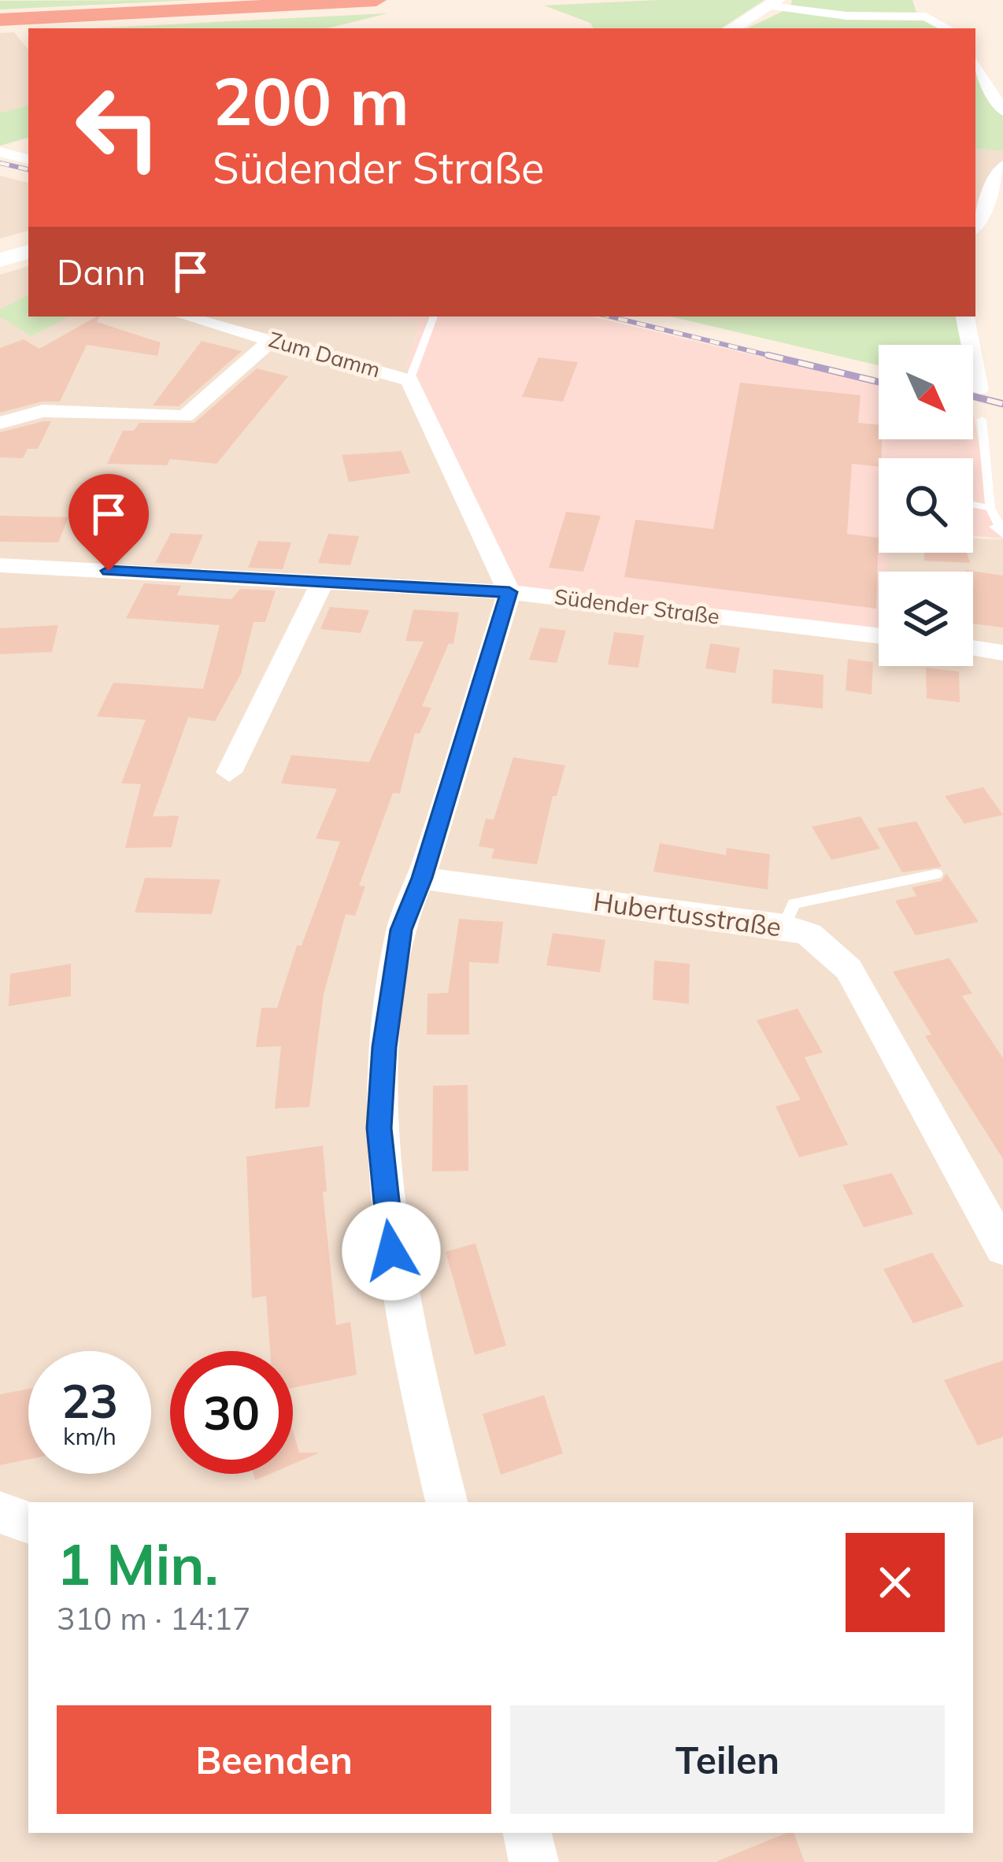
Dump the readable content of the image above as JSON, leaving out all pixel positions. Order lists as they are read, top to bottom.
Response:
{
  "streets": {
    "street": ["Zum Damm", "Südender Straße", "Hubertusstraße"]
  },
  "crossings": [
    ["Zum Damm", "Südender Straße"]
  ],
  "north": "bottom right",
  "page": {
    "turn": ["200 m", "Südender Straße"],
    "then": "Dann",
    "speed": "23 km/h",
    "limit": "30",
    "heading": ["1 Min.", "310 m · 14:17"],
    "buttons": ["Beenden", "Teilen"]
  }
}
